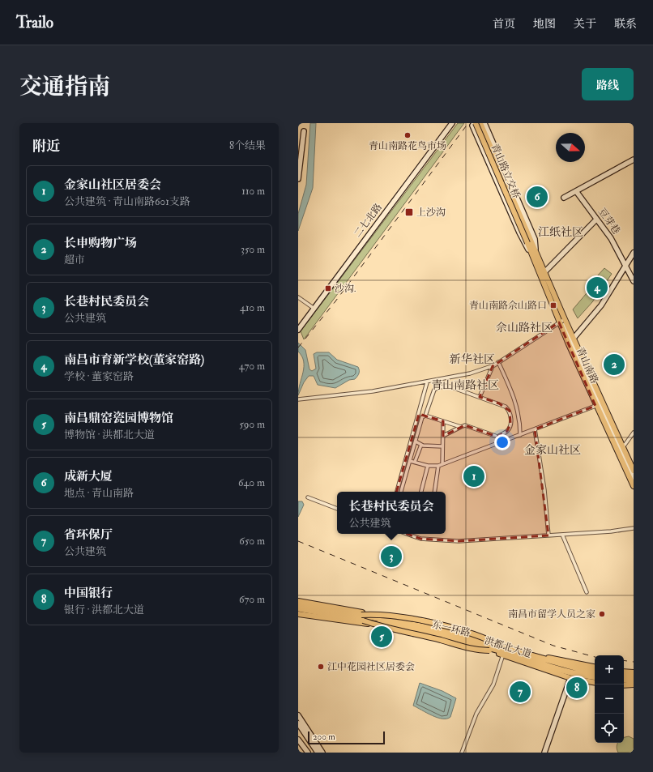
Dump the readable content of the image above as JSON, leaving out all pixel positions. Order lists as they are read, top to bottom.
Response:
{
  "streets": {
    "highway": ["东一环路"],
    "main road": [
      "青山路立交桥",
      "二七北路",
      "豆芽巷",
      "青山南路",
      "洪都北大道"
    ]
  },
  "crossings": [
    ["青山路立交桥", "青山南路"]
  ],
  "districts": [
    "江纸社区",
    "佘山路社区",
    "新华社区",
    "青山南路社区",
    "金家山社区"
  ],
  "places": {
    "other": ["青山南路花鸟市场", "南昌市留学人员之家", "江中花园社区居委会"],
    "transit": ["上沙沟", "沙沟.", "青山南路佘山路口"]
  },
  "scale_bar": "200 m",
  "north": "right",
  "page": {
    "header": "Trailo",
    "nav": [
      "首页",
      "地图",
      "关于",
      "联系"
    ],
    "title": "交通指南",
    "buttons": "路线",
    "heading": ["附近", "8个结果"],
    "list": [
      {
        "mark": "1",
        "name": "金家山社区居委会",
        "note": "公共建筑 · 青山南路601支路",
        "value": "110 m"
      },
      {
        "mark": "2",
        "name": "长申购物广场",
        "note": "超市",
        "value": "350 m"
      },
      {
        "mark": "3",
        "name": "长巷村民委员会",
        "note": "公共建筑",
        "value": "410 m"
      },
      {
        "mark": "4",
        "name": "南昌市育新学校(董家窑路)",
        "note": "学校 · 董家窑路",
        "value": "470 m"
      },
      {
        "mark": "5",
        "name": "南昌鼎窑瓷园博物馆",
        "note": "博物馆 · 洪都北大道",
        "value": "590 m"
      },
      {
        "mark": "6",
        "name": "成新大厦",
        "note": "地点 · 青山南路",
        "value": "640 m"
      },
      {
        "mark": "7",
        "name": "省环保厅",
        "note": "公共建筑",
        "value": "650 m"
      },
      {
        "mark": "8",
        "name": "中国银行",
        "note": "银行 · 洪都北大道",
        "value": "670 m"
      }
    ],
    "pins": [
      "6",
      "4",
      "2",
      "1",
      "3",
      "5",
      "8",
      "7"
    ],
    "popup": ["长巷村民委员会", "公共建筑"],
    "map_buttons": ["+", "−"],
    "scale": "200 m"
  }
}
